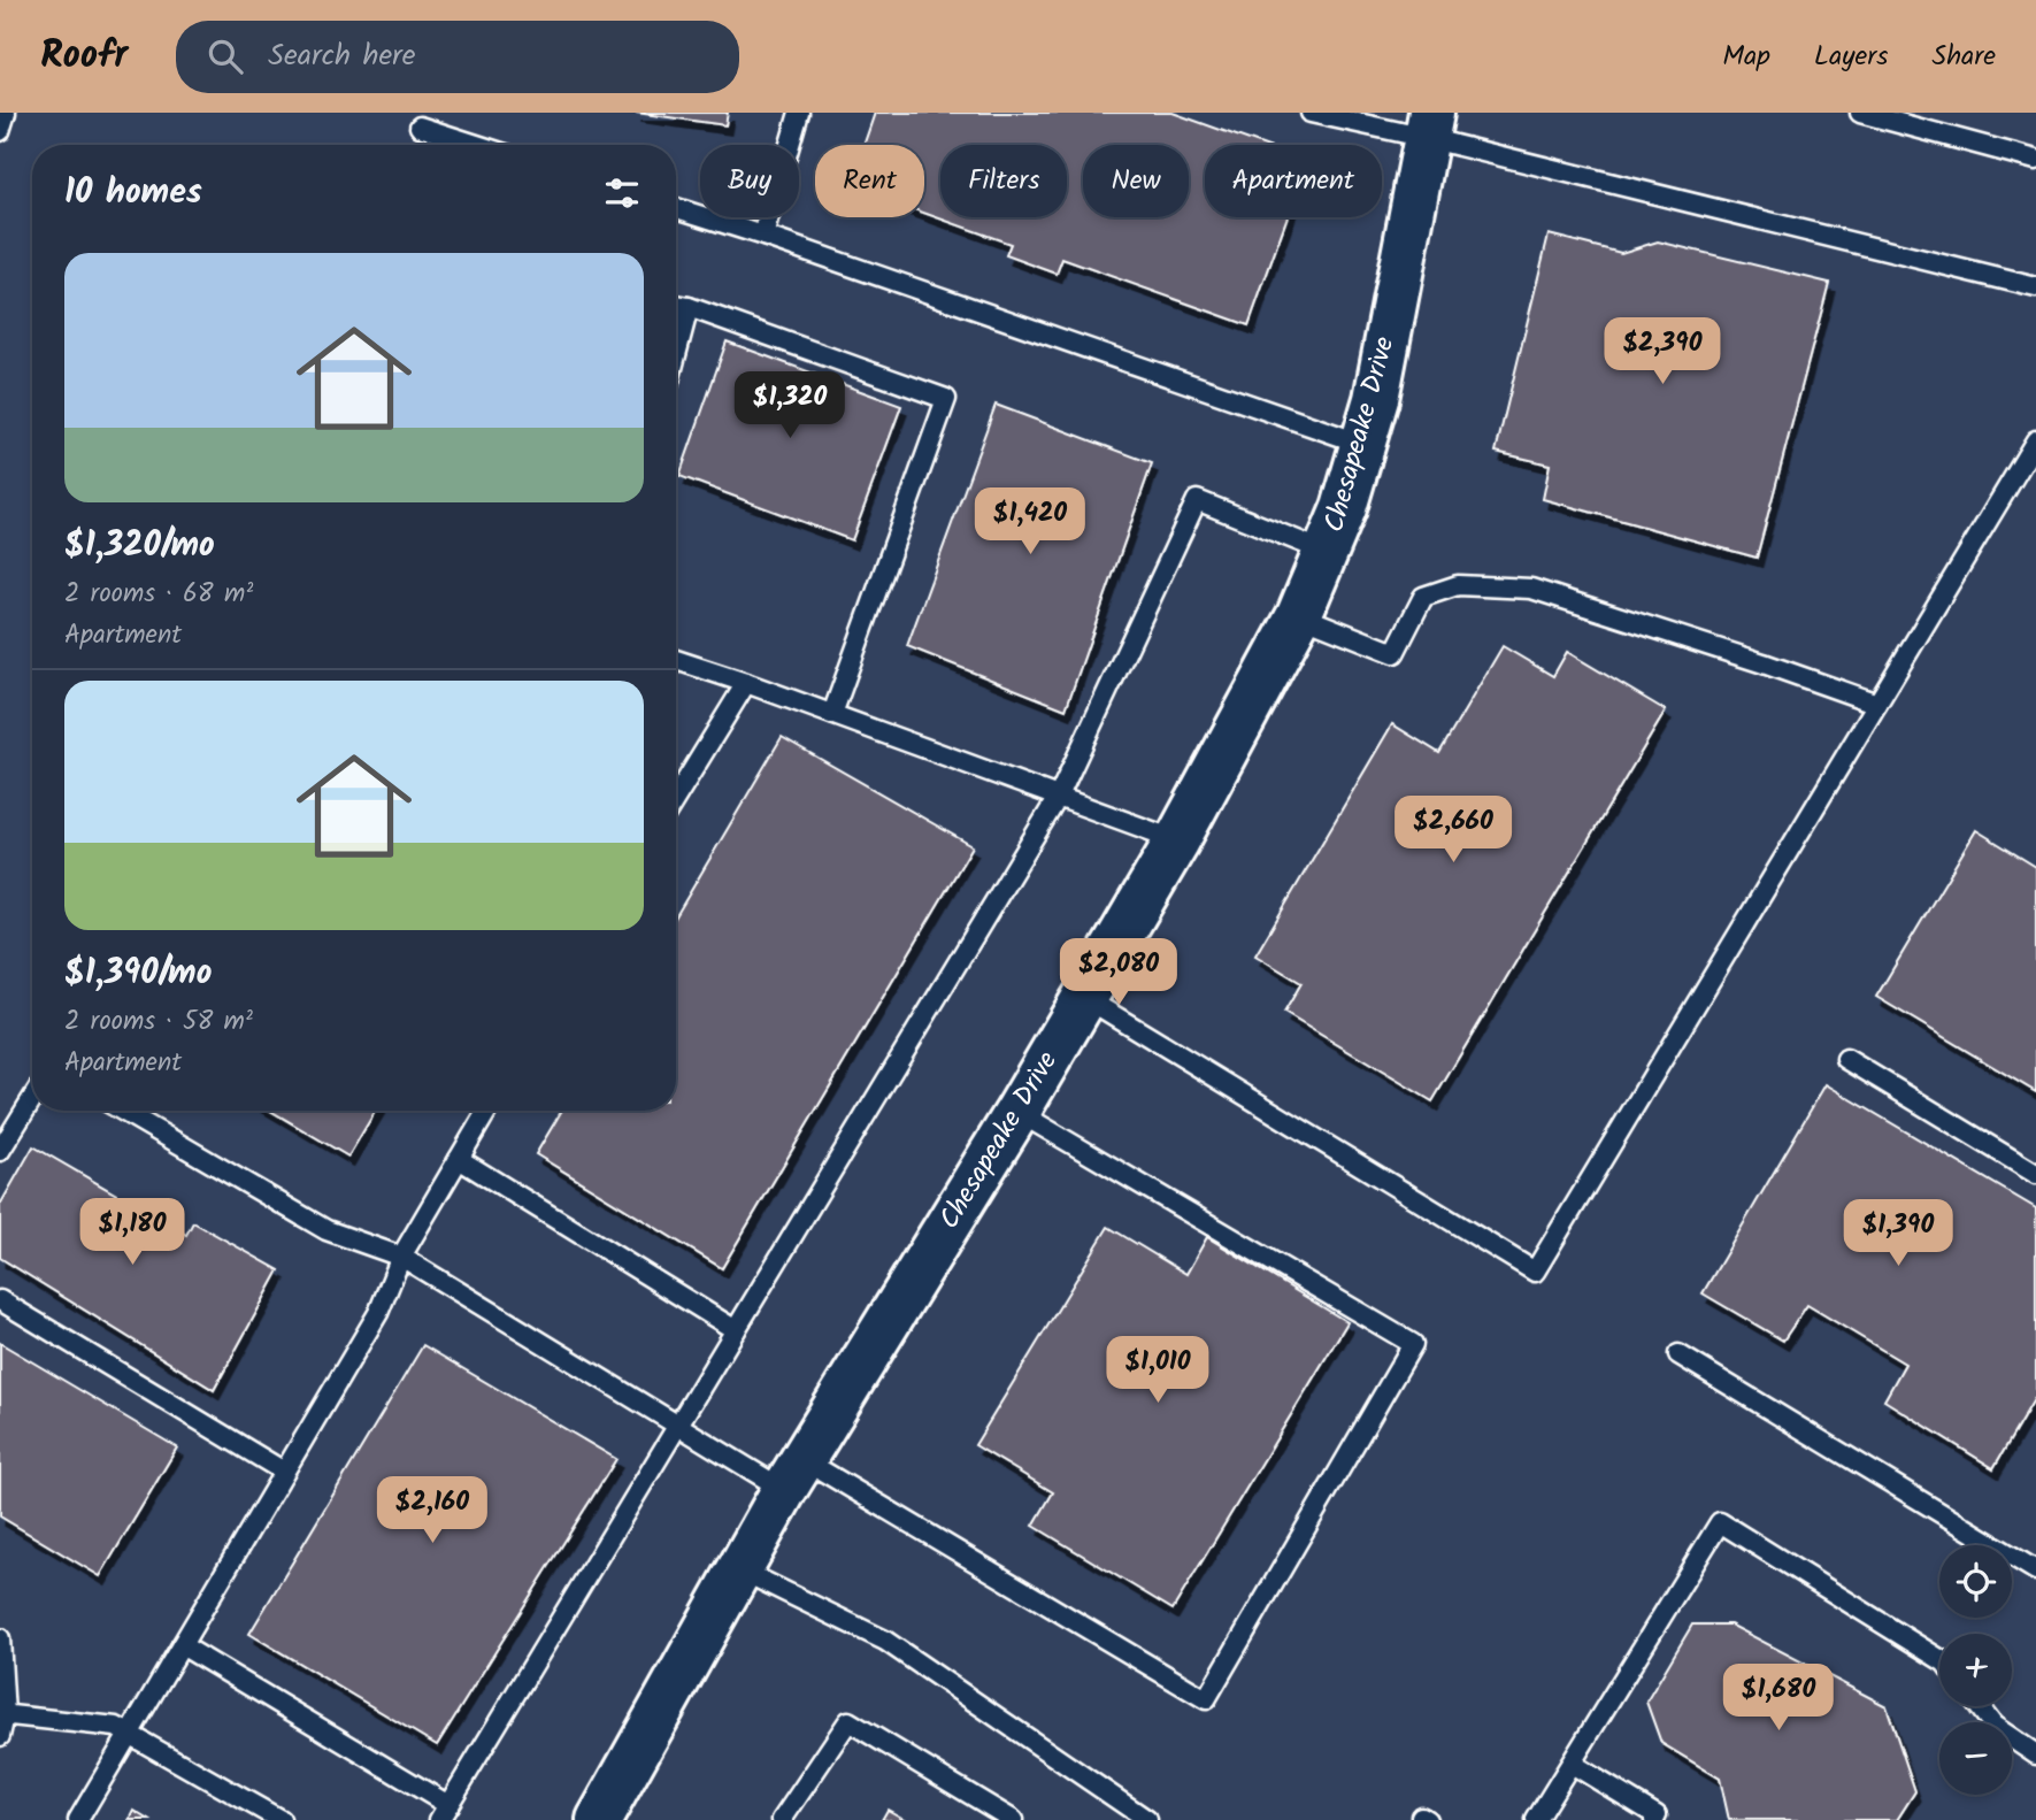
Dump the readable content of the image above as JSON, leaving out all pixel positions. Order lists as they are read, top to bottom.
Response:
{
  "streets": {
    "street": ["Chesapeake Drive"]
  },
  "page": {
    "header": "Roofr",
    "search": "Search here",
    "nav": ["Map", "Layers", "Share"],
    "chip": [
      "Buy",
      "Rent",
      "Filters",
      "New",
      "Apartment"
    ],
    "heading": "10 homes",
    "list": [
      {
        "name": "$1,320/mo",
        "note": "2 rooms · 68 m² · Apartment"
      },
      {
        "name": "$1,390/mo",
        "note": "2 rooms · 58 m² · Apartment"
      }
    ],
    "price": [
      "$2,390",
      "$1,320",
      "$1,420",
      "$2,660",
      "$2,080",
      "$1,180",
      "$1,390",
      "$1,010",
      "$2,160",
      "$1,680"
    ],
    "map_buttons": ["+", "−"]
  }
}
